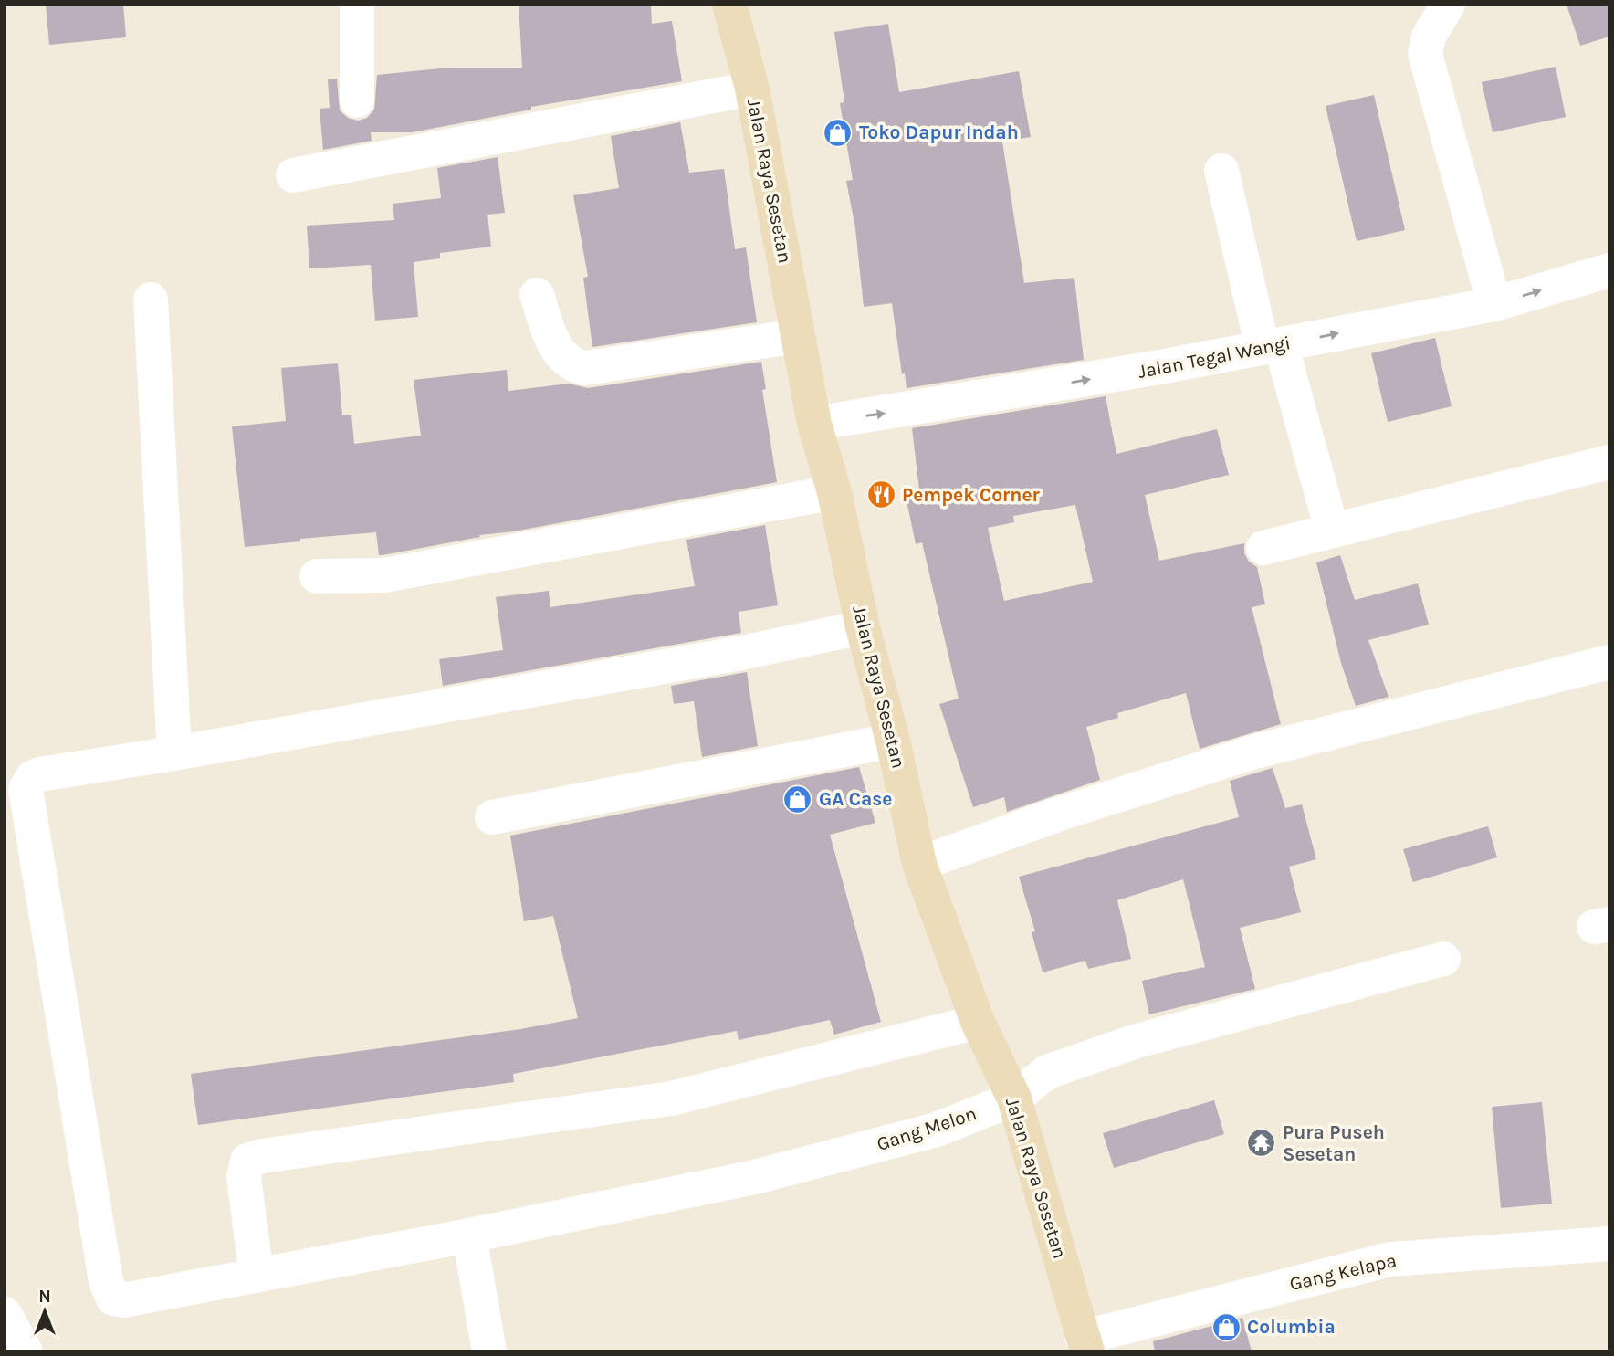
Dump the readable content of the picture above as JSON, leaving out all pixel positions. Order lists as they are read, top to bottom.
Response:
{
  "streets": {
    "main road": ["Jalan Raya Sesetan"],
    "street": ["Jalan Tegal Wangi", "Gang Melon", "Gang Kelapa"]
  },
  "crossings": [
    ["Jalan Raya Sesetan", "Jalan Tegal Wangi"],
    ["Jalan Raya Sesetan", "Gang Melon"],
    ["Jalan Raya Sesetan", "Gang Kelapa"]
  ],
  "places": {
    "shop": ["Toko Dapur Indah", "GA Case", "Columbia"],
    "restaurant": ["Pempek Corner"],
    "temple": ["Pura Puseh Sesetan"]
  },
  "north": "top"
}
